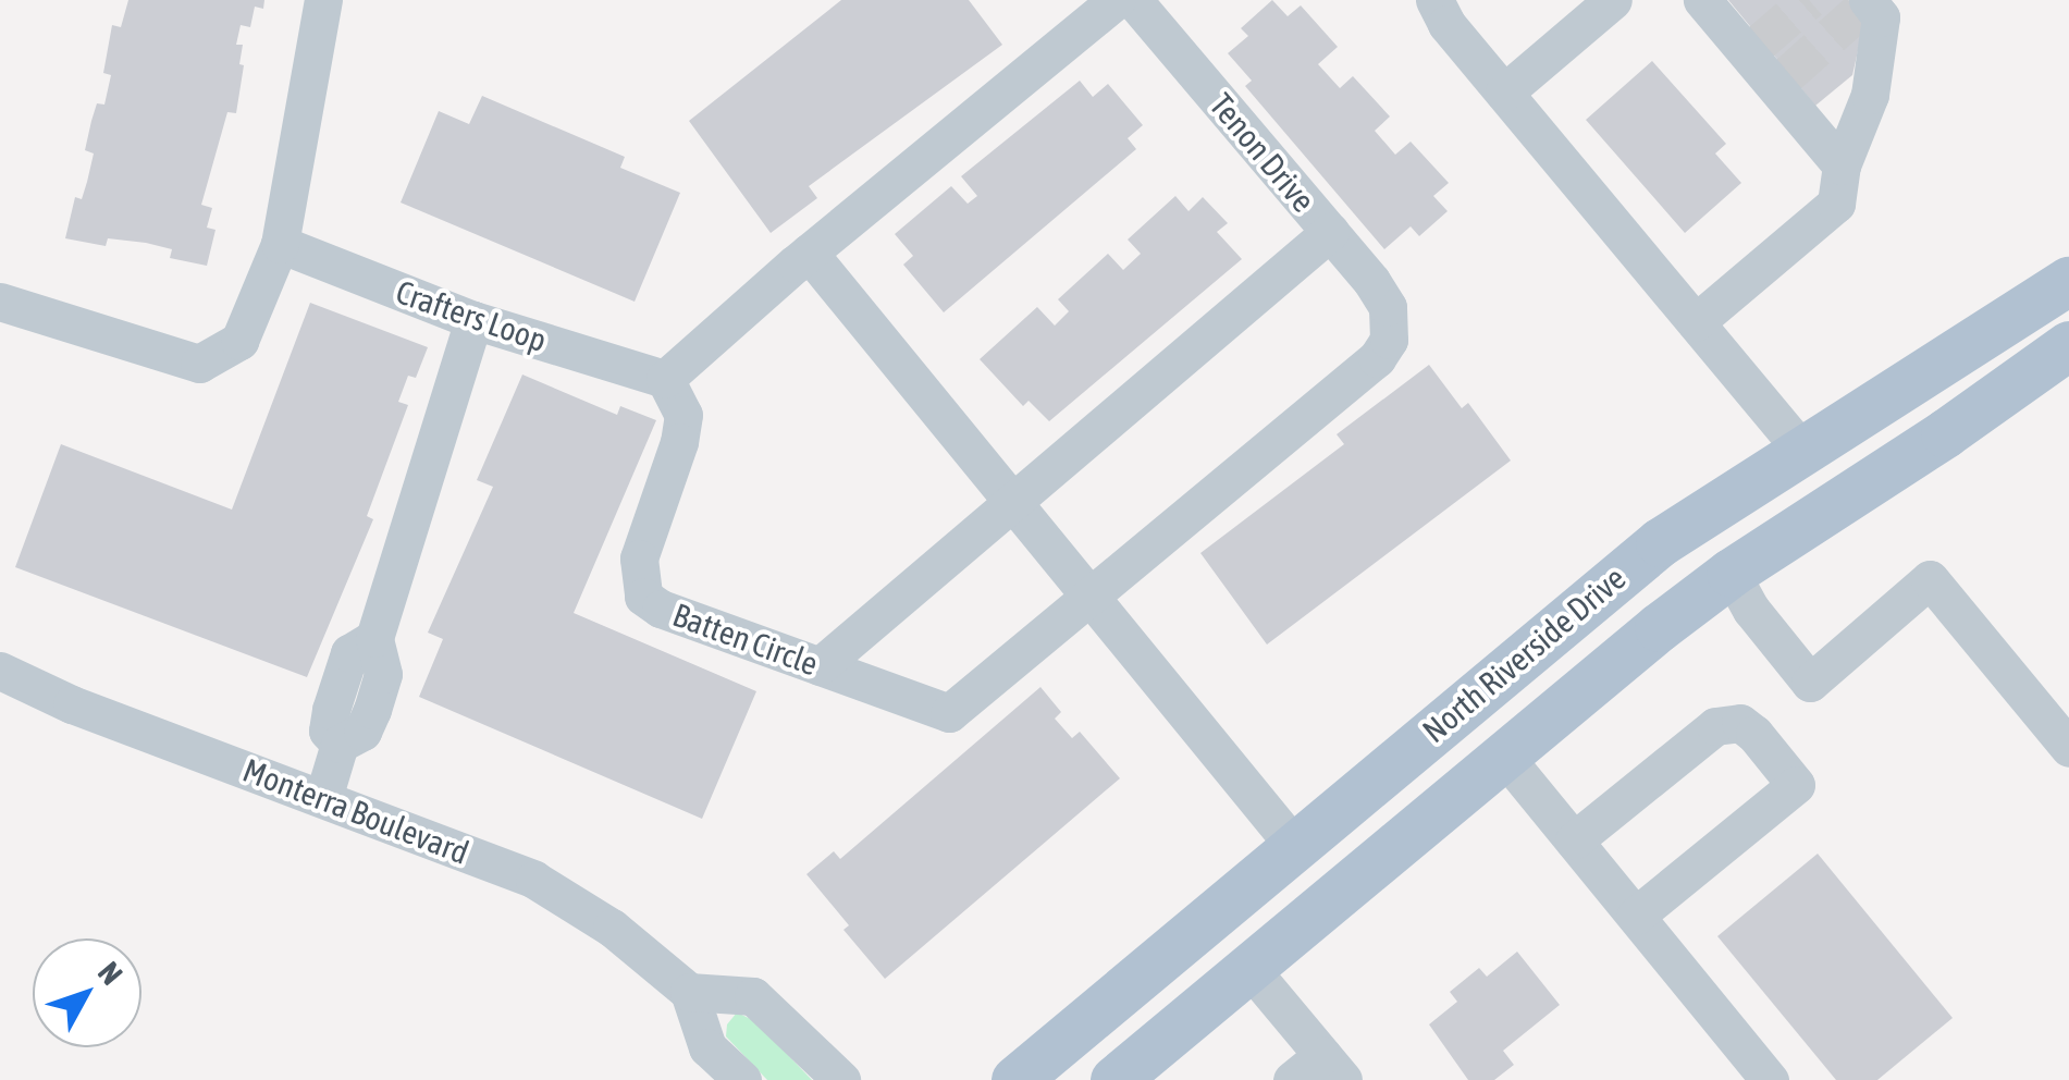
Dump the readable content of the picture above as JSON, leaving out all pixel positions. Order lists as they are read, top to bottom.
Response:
{
  "streets": {
    "main road": ["North Riverside Drive"],
    "street": [
      "Tenon Drive",
      "Crafters Loop",
      "Batten Circle",
      "Monterra Boulevard"
    ]
  },
  "crossings": [
    ["Tenon Drive", "Batten Circle"],
    ["Crafters Loop", "Batten Circle"]
  ],
  "north": "top right"
}
